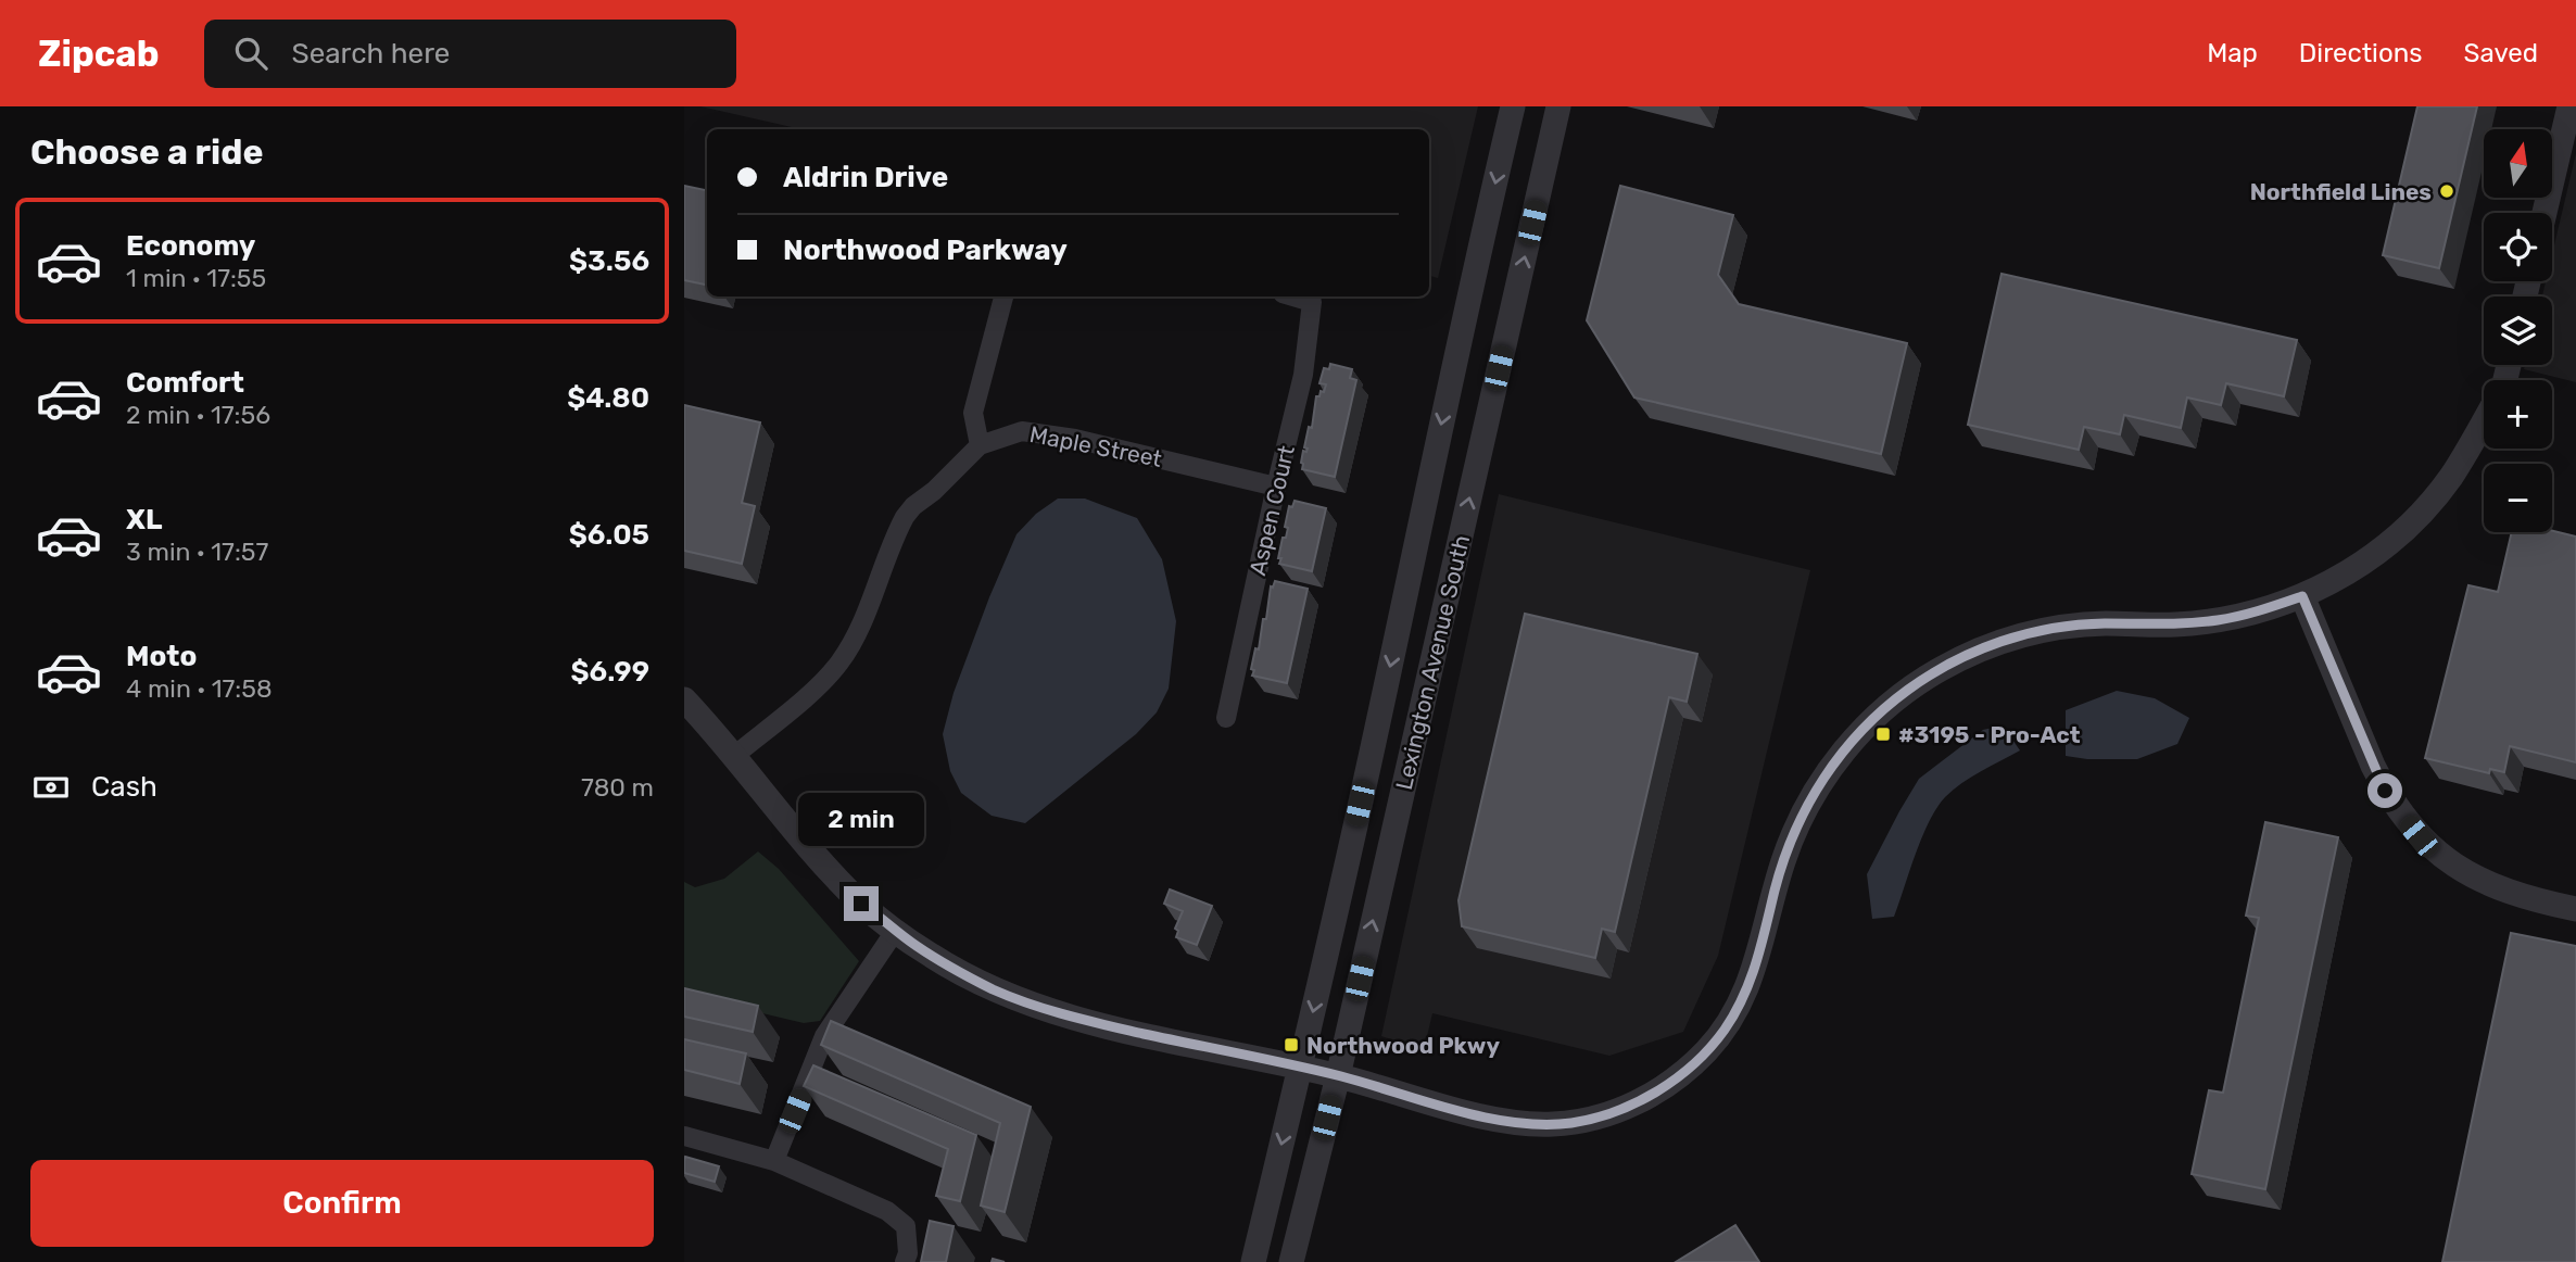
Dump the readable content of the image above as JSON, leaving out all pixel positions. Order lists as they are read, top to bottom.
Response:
{
  "streets": {
    "street": ["Maple Street", "Aspen Court", "Lexington Avenue South"]
  },
  "crossings": [
    ["Maple Street", "Aspen Court"]
  ],
  "places": {
    "other": ["Northfield Lines"],
    "transit": ["#3195 - Pro-Act", "Northwood Pkwy"]
  },
  "north": "top",
  "page": {
    "header": "Zipcab",
    "search": "Search here",
    "nav": ["Map", "Directions", "Saved"],
    "heading": "Choose a ride",
    "map_buttons": ["+", "−"],
    "banner": ["Aldrin Drive", "Northwood Parkway"],
    "list": [
      {
        "name": "Economy",
        "note": "1 min · 17:55",
        "value": "$3.56"
      },
      {
        "name": "Comfort",
        "note": "2 min · 17:56",
        "value": "$4.80"
      },
      {
        "name": "XL",
        "note": "3 min · 17:57",
        "value": "$6.05"
      },
      {
        "name": "Moto",
        "note": "4 min · 17:58",
        "value": "$6.99"
      }
    ],
    "pay": ["Cash", "780 m"],
    "bubble": "2 min",
    "buttons": "Confirm"
  }
}
